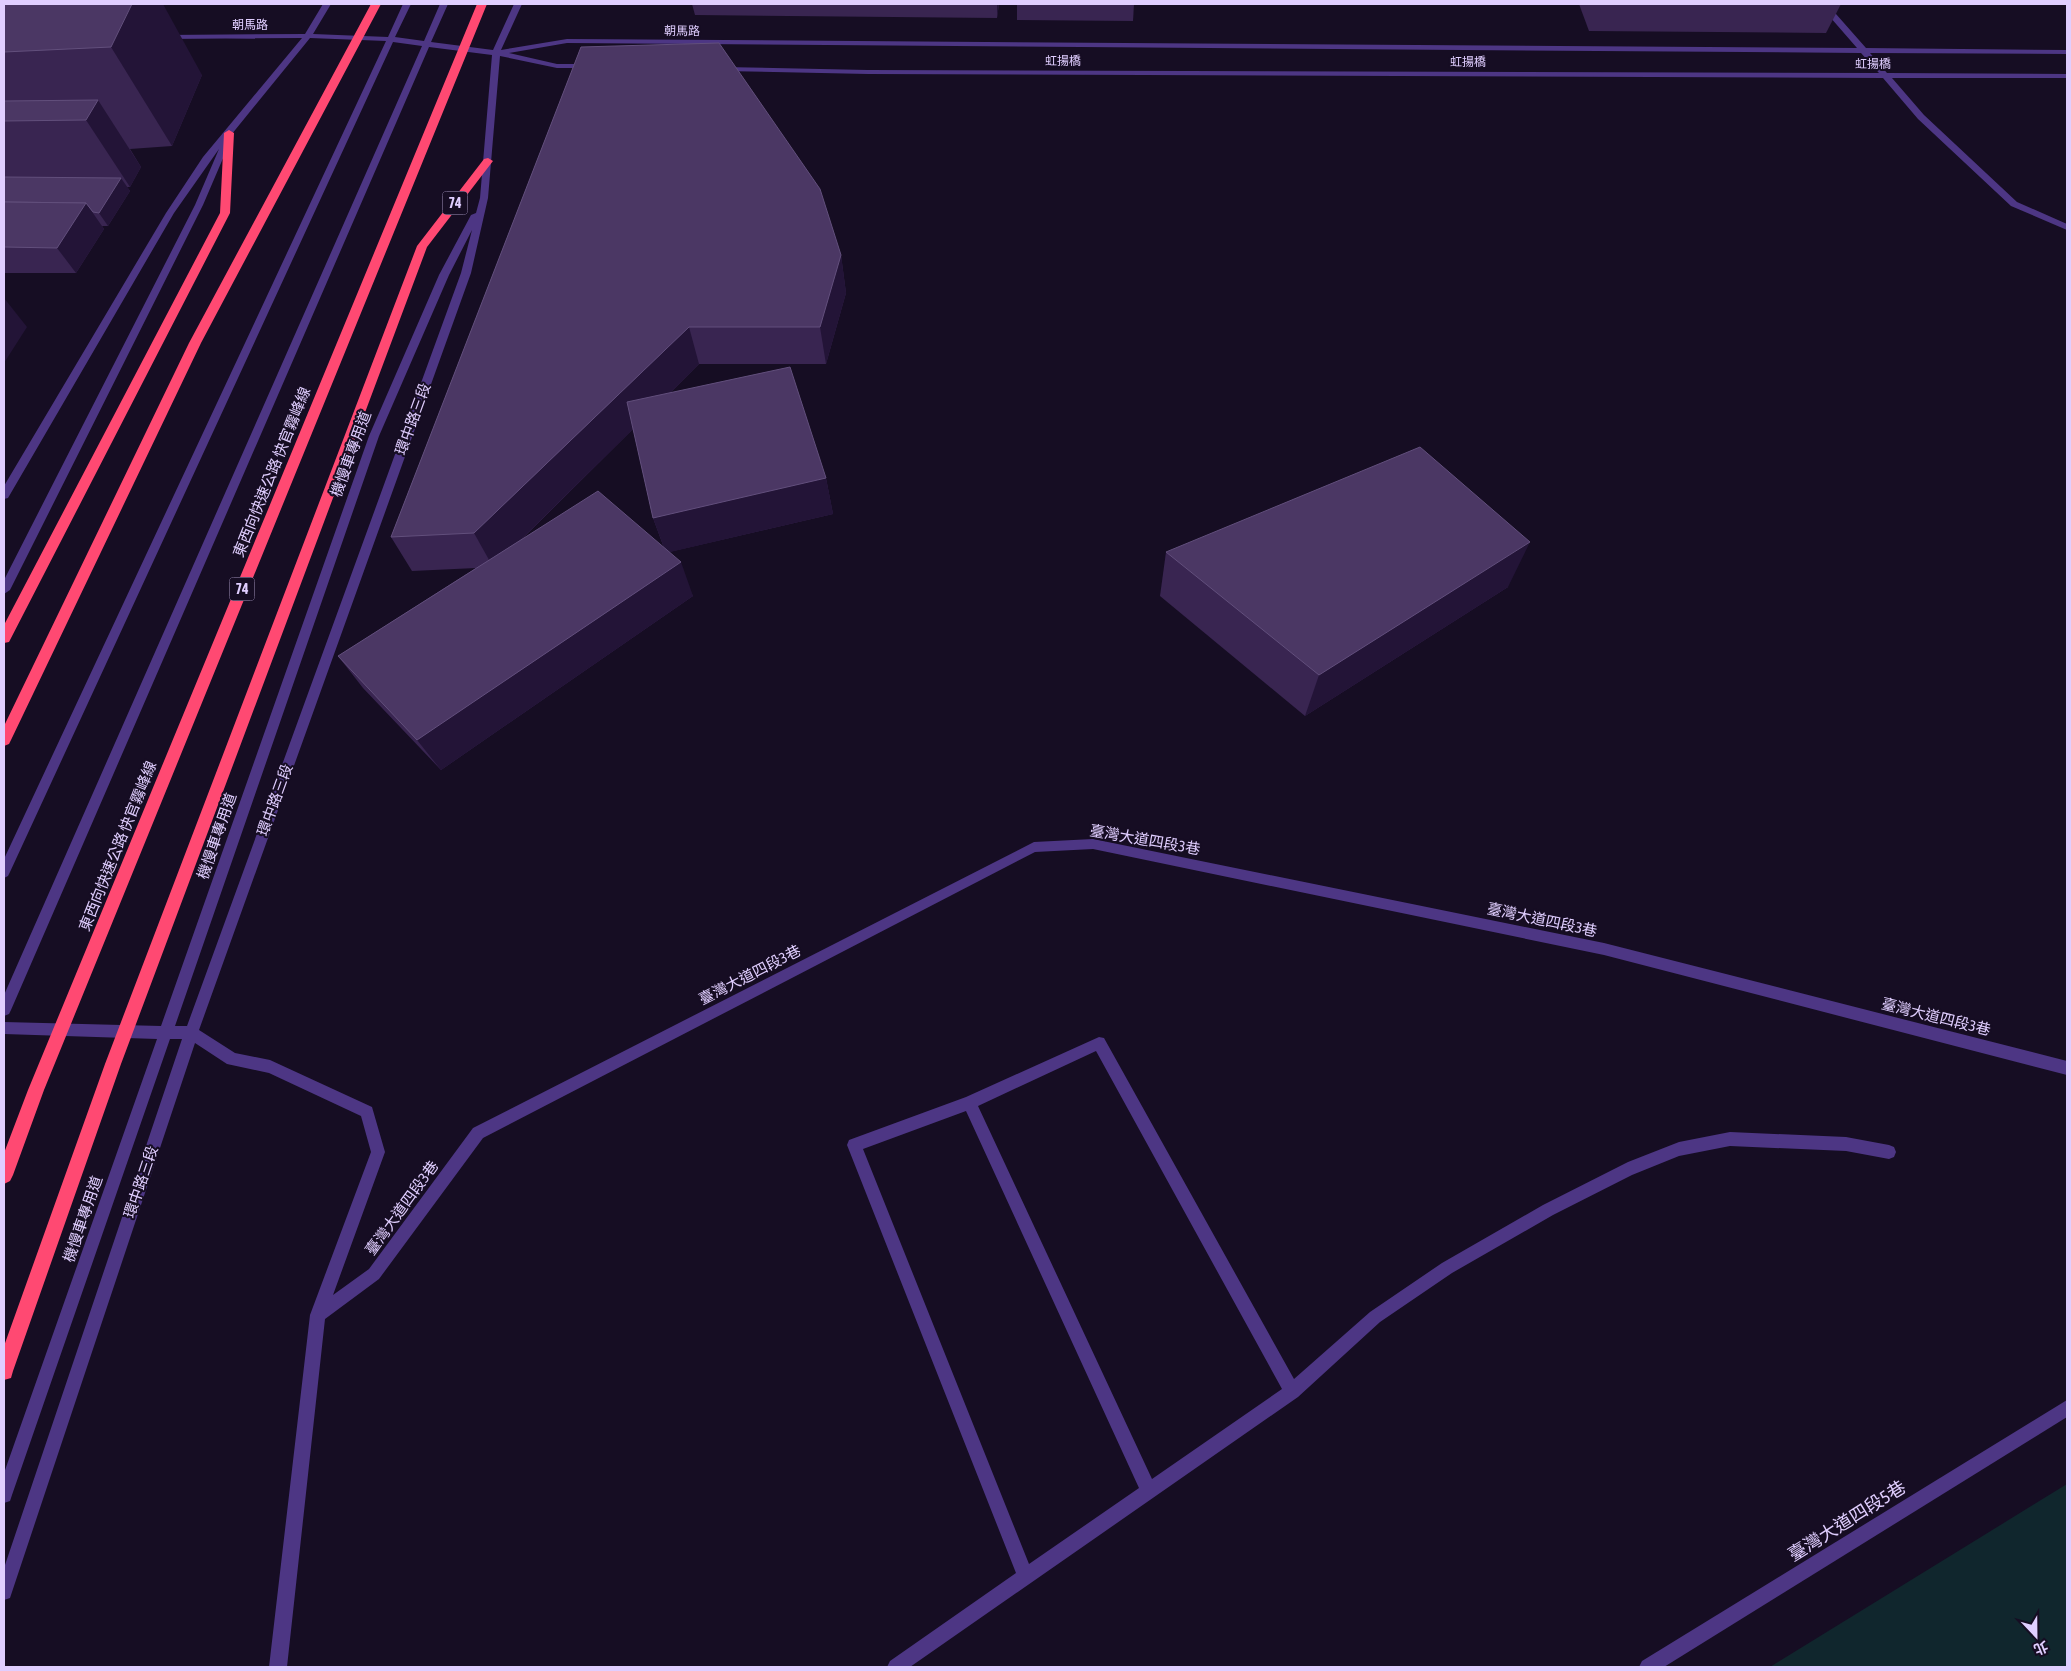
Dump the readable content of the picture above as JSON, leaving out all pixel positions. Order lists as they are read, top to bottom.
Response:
{
  "streets": {
    "highway": ["74", "東西向快速公路 快官霧峰線"],
    "street": [
      "朝馬路",
      "虹揚橋",
      "環中路三段",
      "機慢車專用道",
      "臺灣大道四段3巷",
      "臺灣大道四段5巷"
    ]
  },
  "crossings": [
    ["朝馬路", "虹揚橋"],
    ["朝馬路", "環中路三段"],
    ["74", "環中路三段"],
    ["環中路三段", "機慢車專用道"]
  ],
  "north": "bottom"
}
